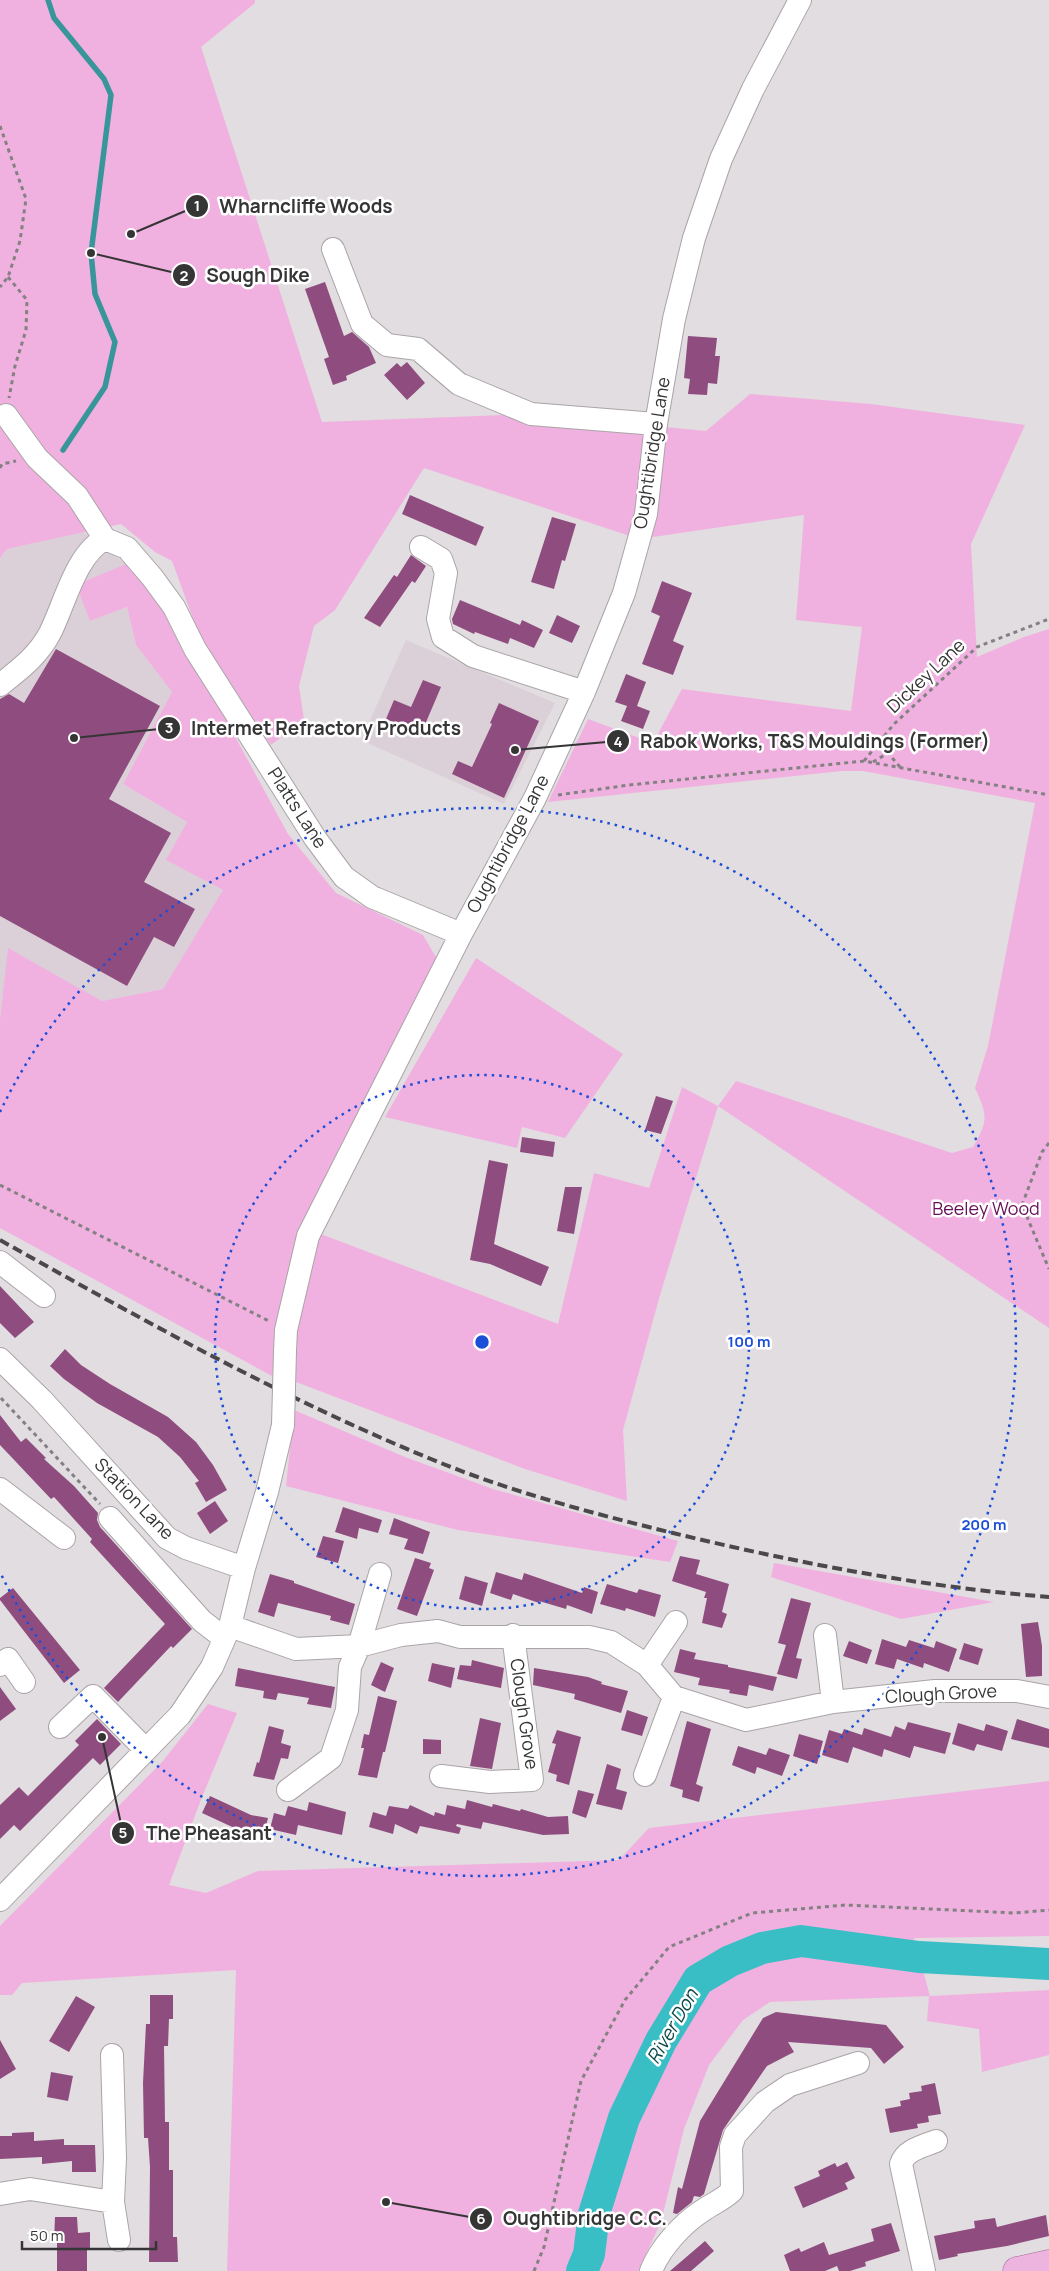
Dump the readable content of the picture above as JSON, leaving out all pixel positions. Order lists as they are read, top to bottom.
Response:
{
  "streets": {
    "street": [
      "Oughtibridge Lane",
      "Platts Lane",
      "Station Lane",
      "Clough Grove"
    ],
    "path": ["Dickey Lane"]
  },
  "crossings": [
    ["Oughtibridge Lane", "Platts Lane"],
    ["Oughtibridge Lane", "Station Lane"]
  ],
  "water": ["River Don"],
  "parks": ["Beeley Wood"],
  "places": [
    "Wharncliffe Woods",
    "Sough Dike",
    "Intermet Refractory Products",
    "Rabok Works, T&S Mouldings (Former)",
    "The Pheasant",
    "Oughtibridge C.C."
  ],
  "scale_bar": "50 m",
  "rings": ["100 m", "200 m"]
}
